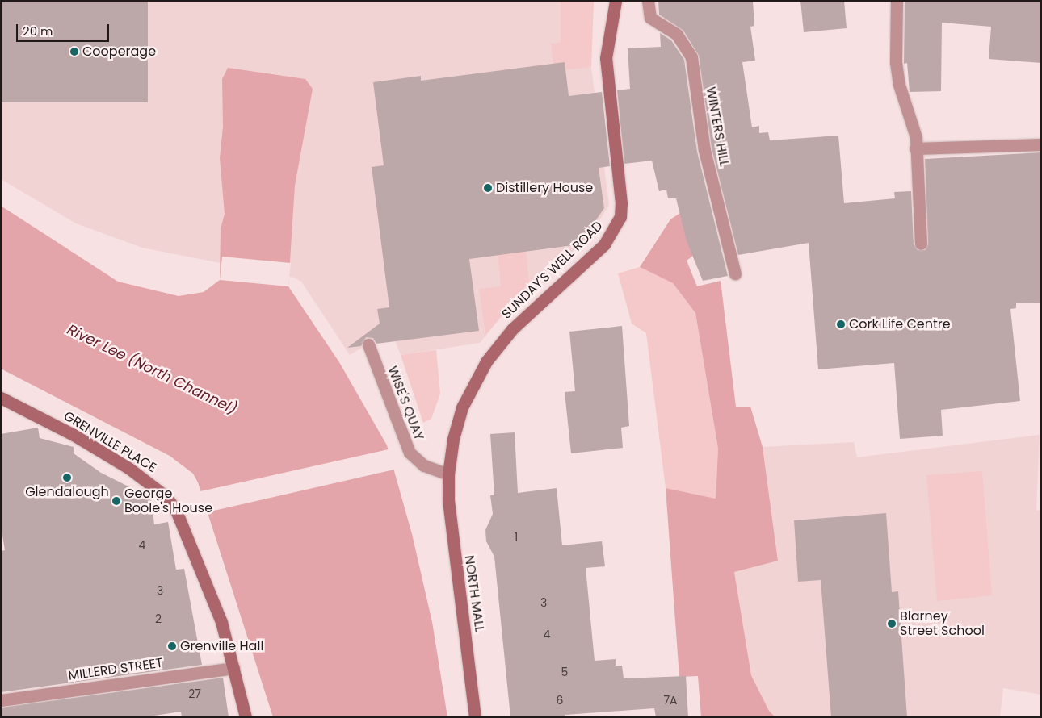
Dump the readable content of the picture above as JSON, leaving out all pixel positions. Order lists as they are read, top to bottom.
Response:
{
  "streets": {
    "main road": ["SUNDAY'S WELL ROAD", "GRENVILLE PLACE", "NORTH MALL"],
    "street": ["WINTERS HILL", "WISE'S QUAY", "MILLERD STREET"]
  },
  "crossings": [
    ["SUNDAY'S WELL ROAD", "WISE'S QUAY"],
    ["SUNDAY'S WELL ROAD", "NORTH MALL"],
    ["WISE'S QUAY", "NORTH MALL"],
    ["GRENVILLE PLACE", "MILLERD STREET"]
  ],
  "water": ["River Lee (North Channel)"],
  "places": [
    "Cooperage",
    "Distillery House",
    "Cork Life Centre",
    "Glendalough",
    "George Boole's House",
    "Blarney Street School",
    "Grenville Hall"
  ],
  "house_numbers": [
    "1",
    "4",
    "3",
    "3",
    "2",
    "4",
    "5",
    "27",
    "6",
    "7A"
  ],
  "scale_bar": "20 m"
}
